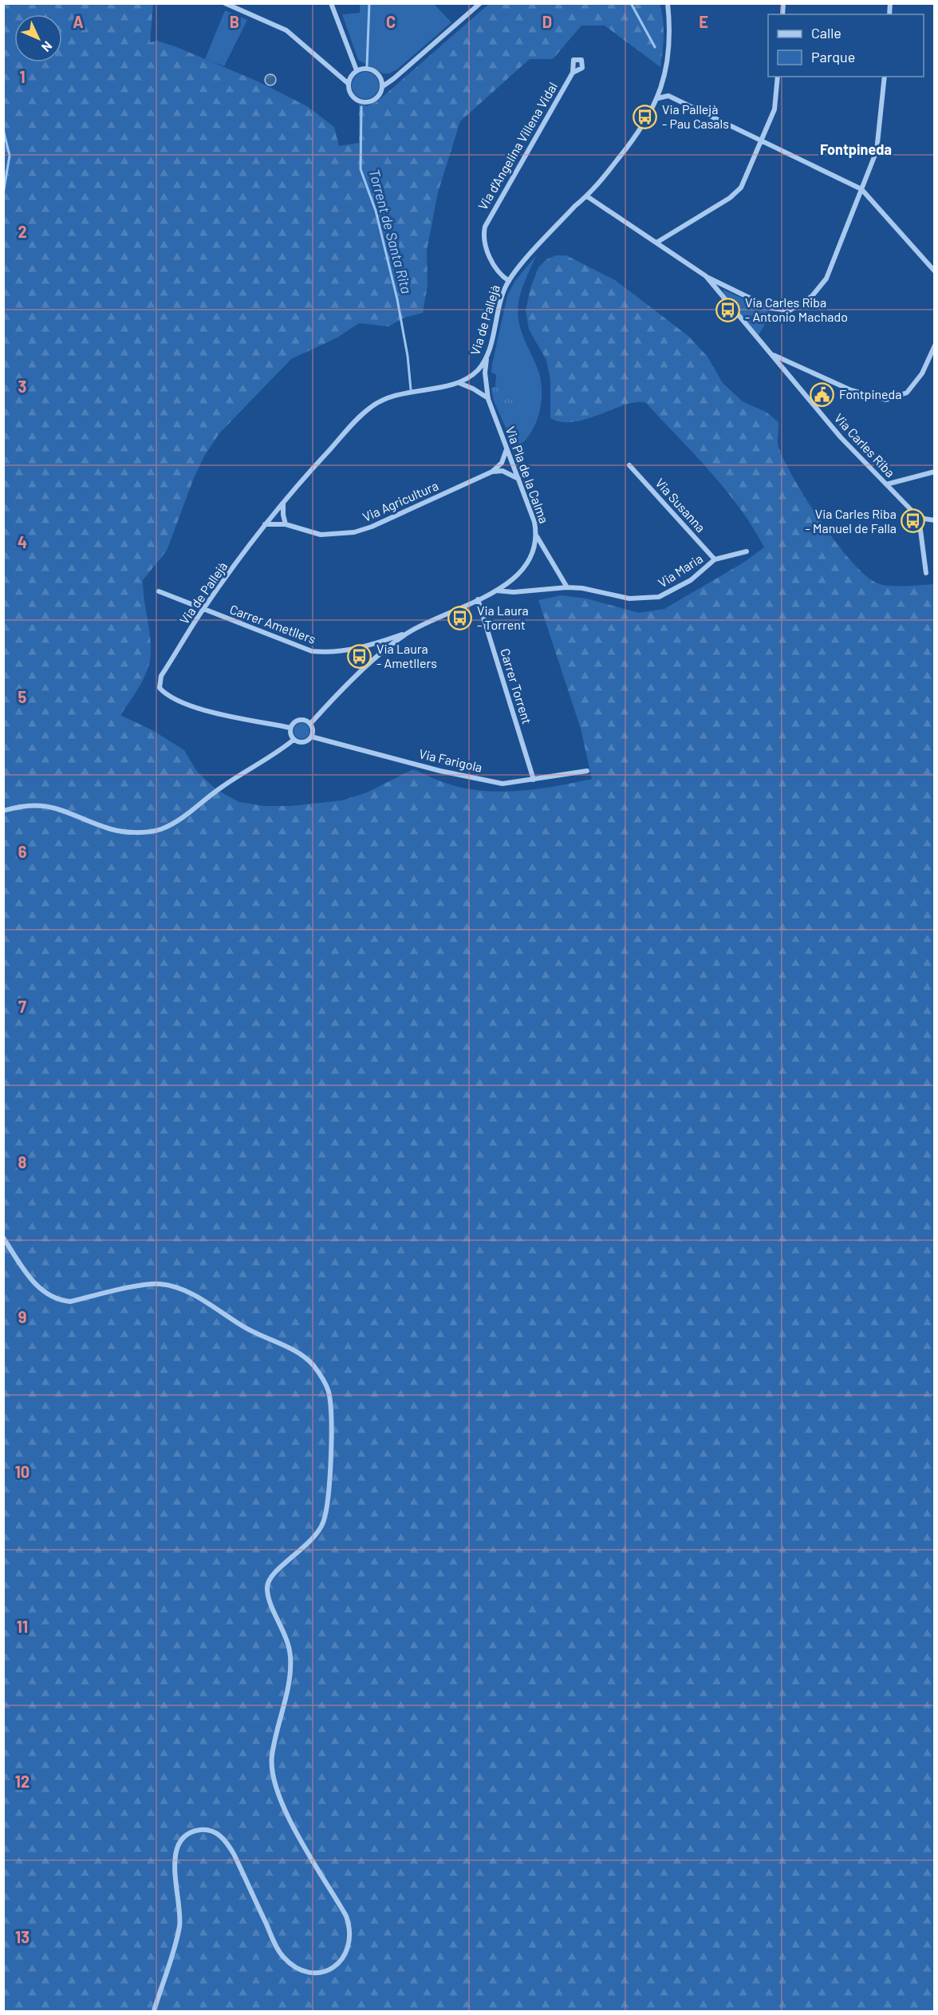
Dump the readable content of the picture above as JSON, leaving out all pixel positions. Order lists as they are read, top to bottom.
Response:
{
  "streets": {
    "street": [
      "Via d'Angelina Villena Vidal",
      "Via de Pallejà",
      "Via Carles Riba",
      "Via Pla de la Calma",
      "Via Agricultura",
      "Via Susanna",
      "Via Maria",
      "Carrer Ametllers",
      "Carrer Torrent",
      "Via Farigola"
    ]
  },
  "crossings": [
    ["Via d'Angelina Villena Vidal", "Via de Pallejà"],
    ["Via de Pallejà", "Via Carles Riba"],
    ["Via de Pallejà", "Via Pla de la Calma"],
    ["Via de Pallejà", "Via Agricultura"],
    ["Via de Pallejà", "Carrer Ametllers"],
    ["Via de Pallejà", "Via Farigola"],
    ["Via Pla de la Calma", "Via Agricultura"],
    ["Via Pla de la Calma", "Via Maria"],
    ["Via Pla de la Calma", "Carrer Ametllers"],
    ["Via Pla de la Calma", "Carrer Torrent"],
    ["Via Susanna", "Via Maria"],
    ["Carrer Torrent", "Via Farigola"]
  ],
  "districts": ["Fontpineda"],
  "water": ["Torrent de Santa Rita"],
  "places": {
    "bus stop": [
      "Via Pallejà - Pau Casals",
      "Via Carles Riba - Antonio Machado",
      "Via Carles Riba - Manuel de Falla",
      "Via Laura - Torrent",
      "Via Laura - Ametllers"
    ],
    "public building": ["Fontpineda"]
  },
  "legend": ["Calle", "Parque"],
  "north": "bottom right",
  "grid": {
    "columns": [
      "A",
      "B",
      "C",
      "D",
      "E"
    ],
    "rows": [
      "1",
      "2",
      "3",
      "4",
      "5",
      "6",
      "7",
      "8",
      "9",
      "10",
      "11",
      "12",
      "13"
    ]
  }
}
